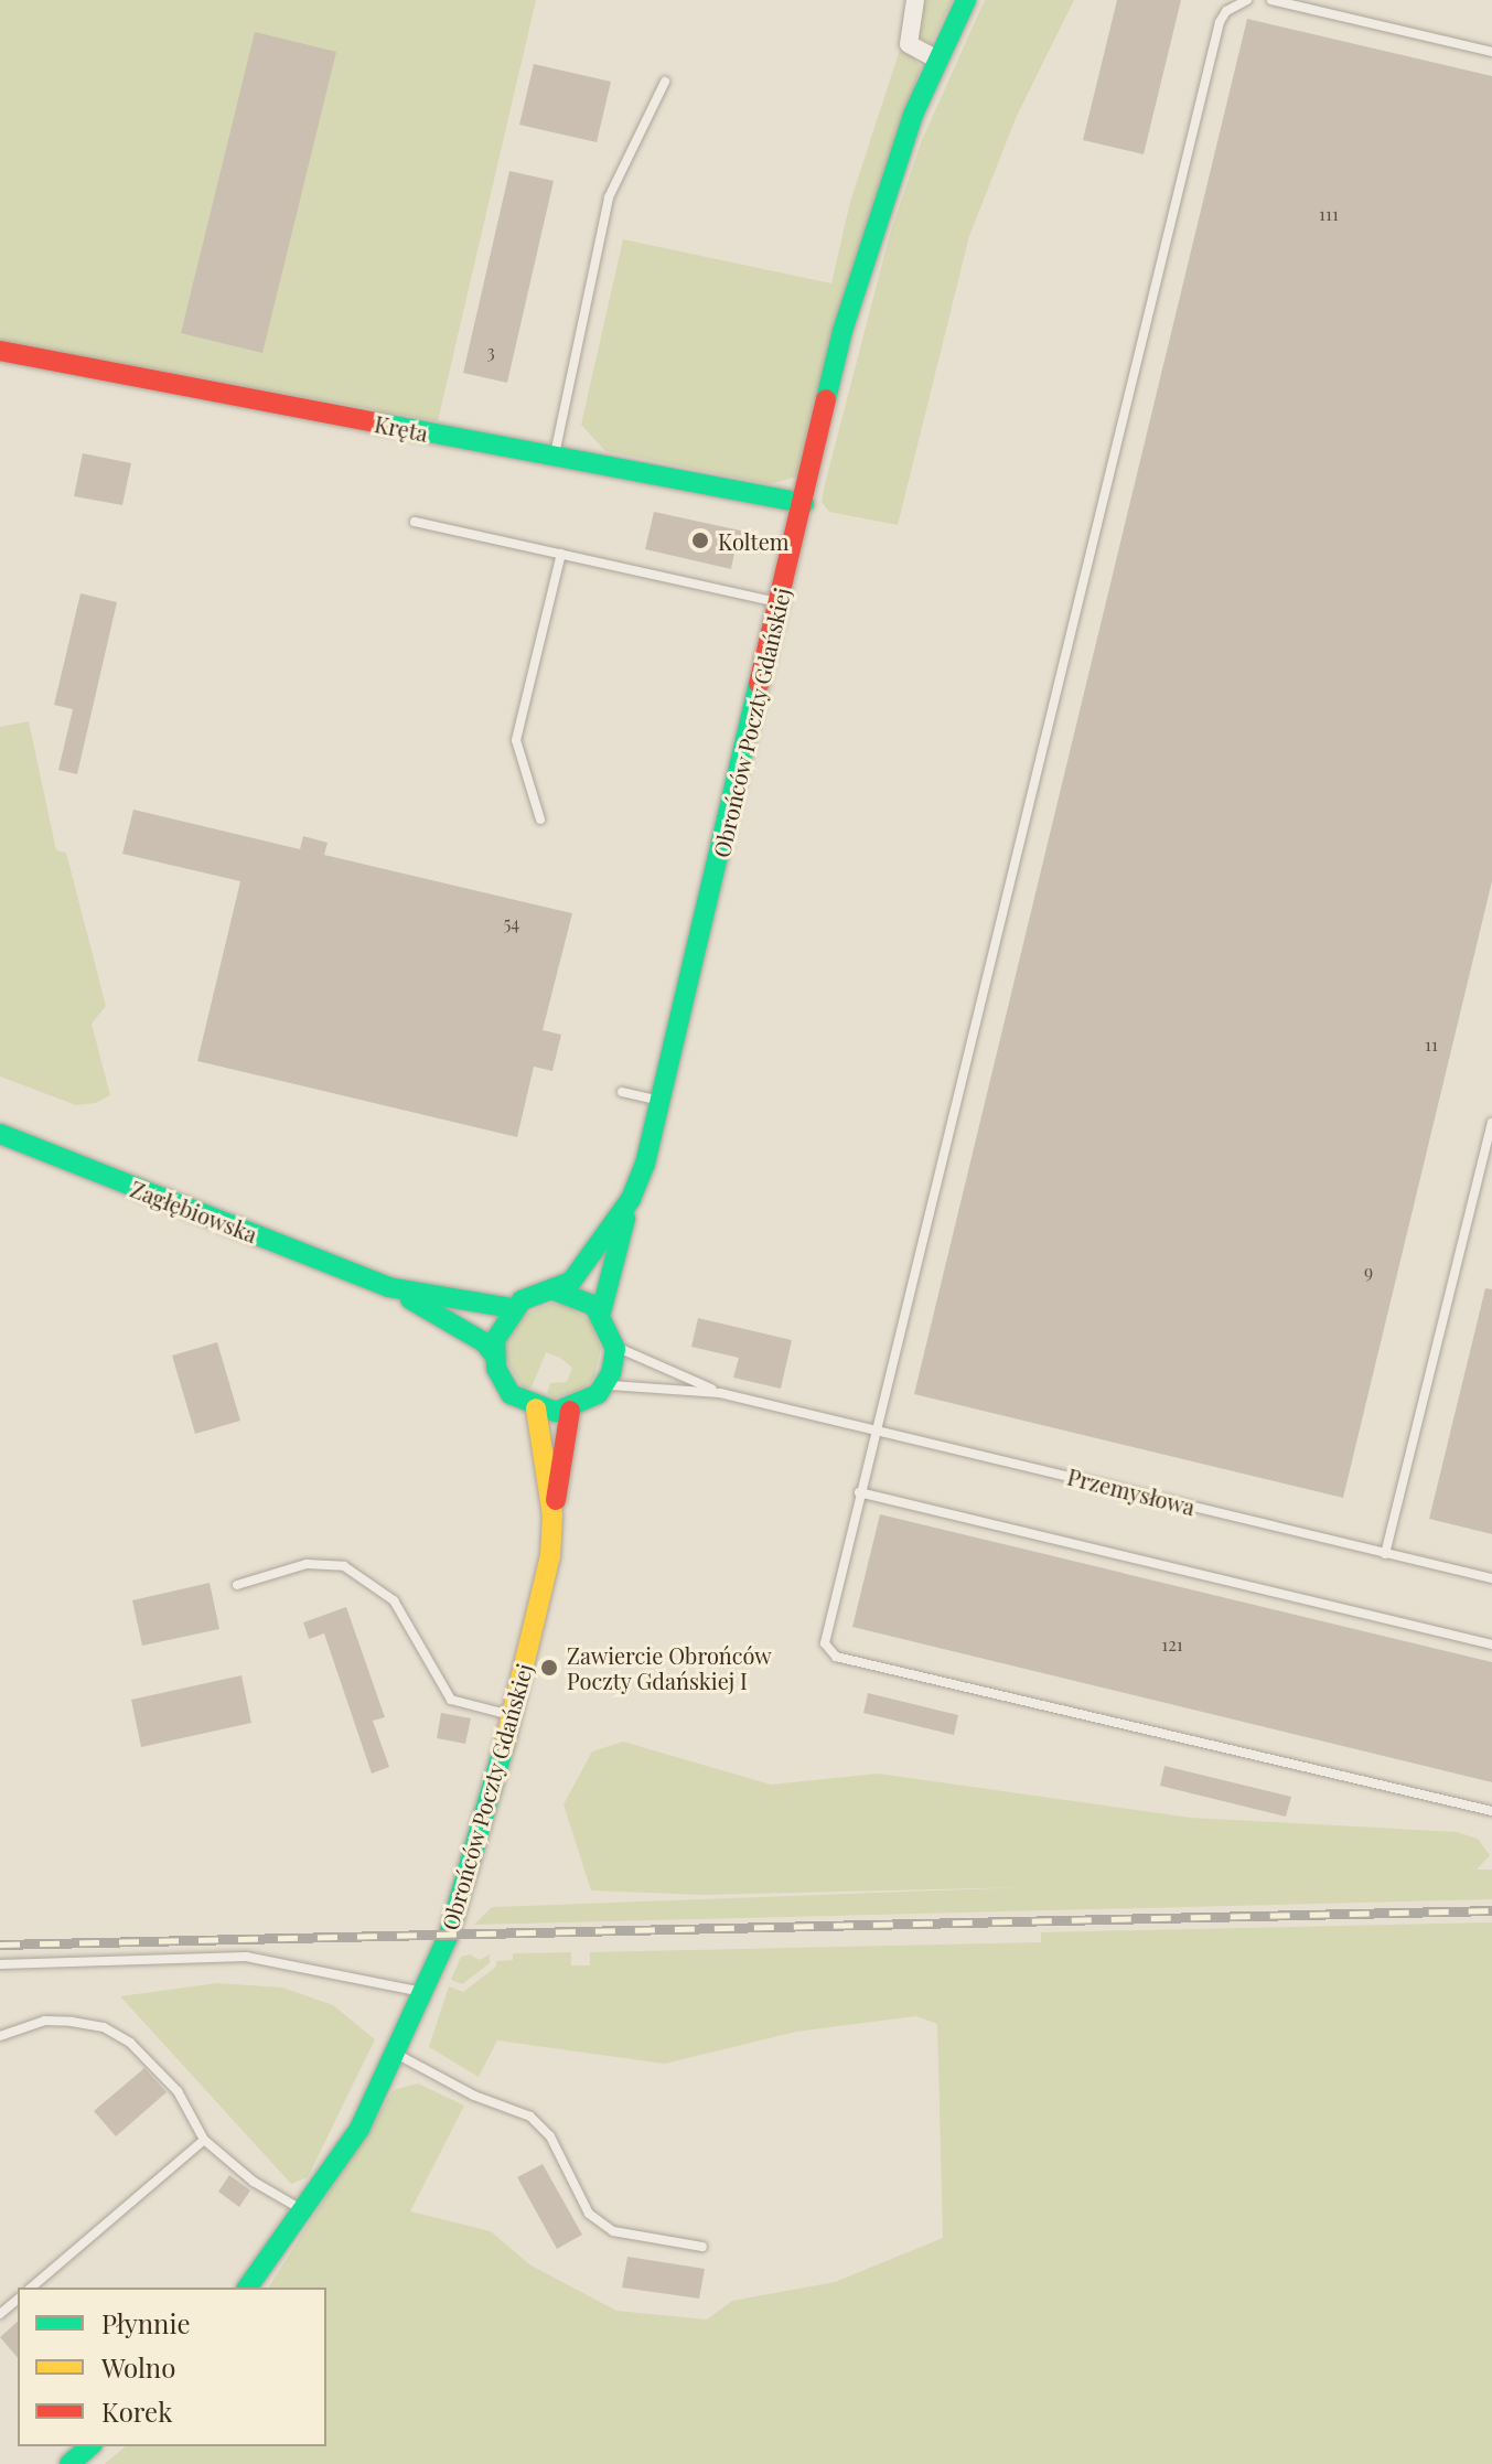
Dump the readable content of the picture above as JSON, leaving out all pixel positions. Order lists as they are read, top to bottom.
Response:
{
  "streets": {
    "street": ["Kręta", "Obrońców Poczty Gdańskiej", "Zagłębiowska"],
    "lane": ["Przemysłowa"]
  },
  "crossings": [
    ["Kręta", "Obrońców Poczty Gdańskiej"],
    ["Obrońców Poczty Gdańskiej", "Zagłębiowska"]
  ],
  "places": ["Koltem", "Zawiercie Obrońców Poczty Gdańskiej I"],
  "house_numbers": [
    "111",
    "3",
    "54",
    "11",
    "9",
    "121"
  ],
  "legend": ["Płynnie", "Wolno", "Korek"]
}
